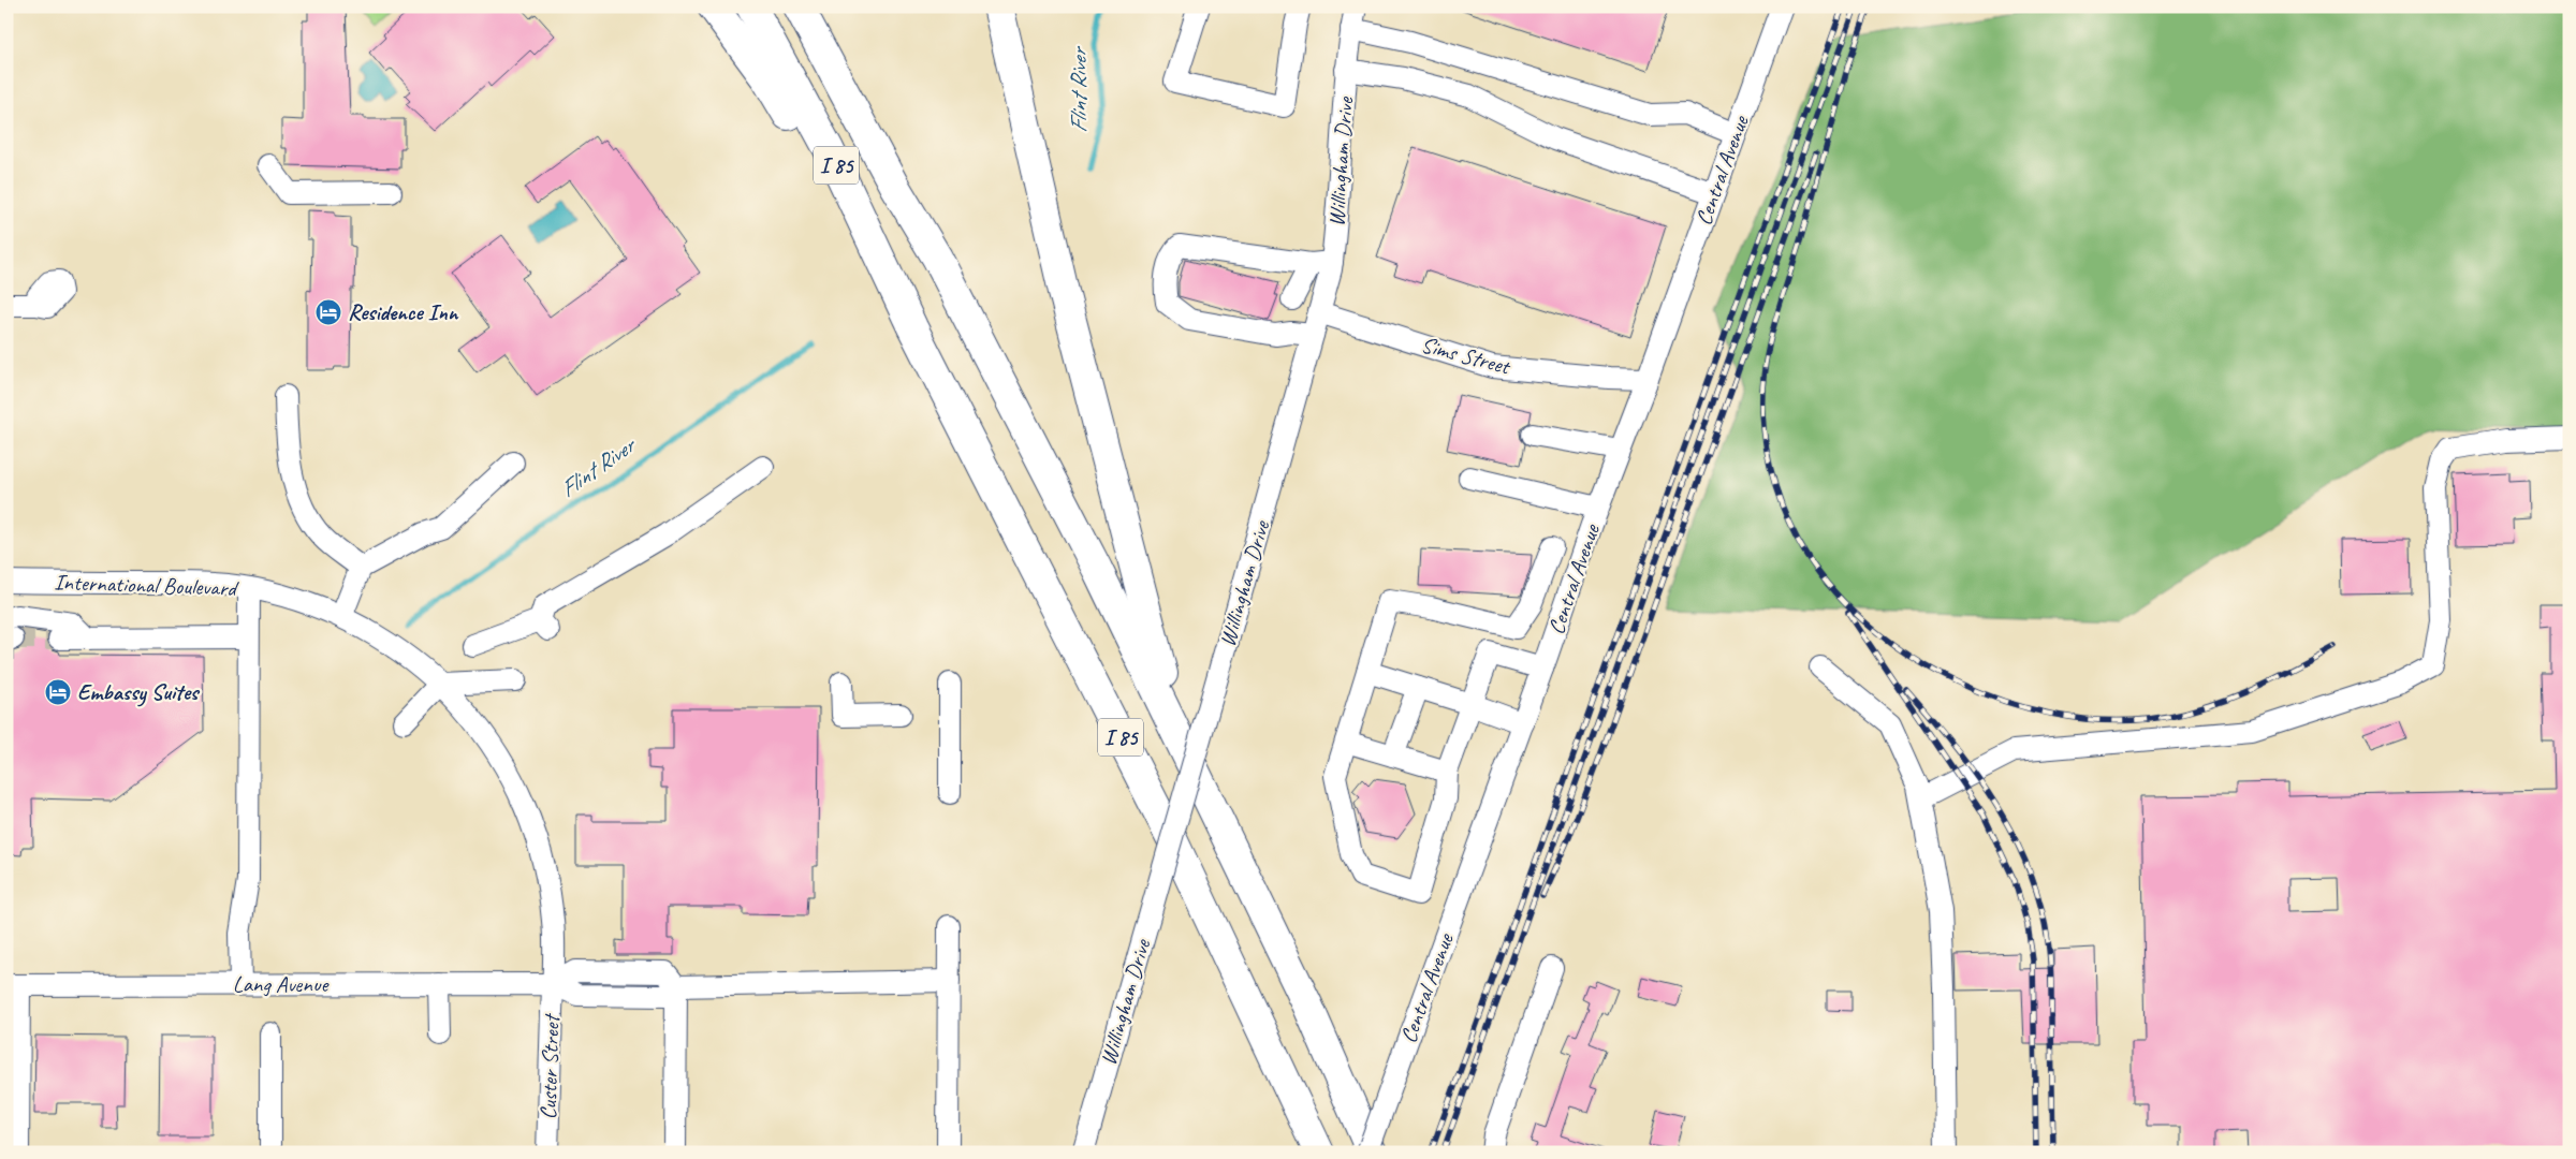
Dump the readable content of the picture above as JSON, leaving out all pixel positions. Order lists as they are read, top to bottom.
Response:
{
  "streets": {
    "highway": ["I 85"],
    "street": [
      "Willingham Drive",
      "Central Avenue",
      "Sims Street",
      "International Boulevard",
      "Lang Avenue",
      "Custer Street"
    ]
  },
  "crossings": [
    ["Willingham Drive", "Sims Street"],
    ["Central Avenue", "Sims Street"],
    ["International Boulevard", "Lang Avenue"],
    ["International Boulevard", "Custer Street"],
    ["Lang Avenue", "Custer Street"]
  ],
  "water": ["Flint River"],
  "places": {
    "hotel": ["Residence Inn", "Embassy Suites"]
  }
}
